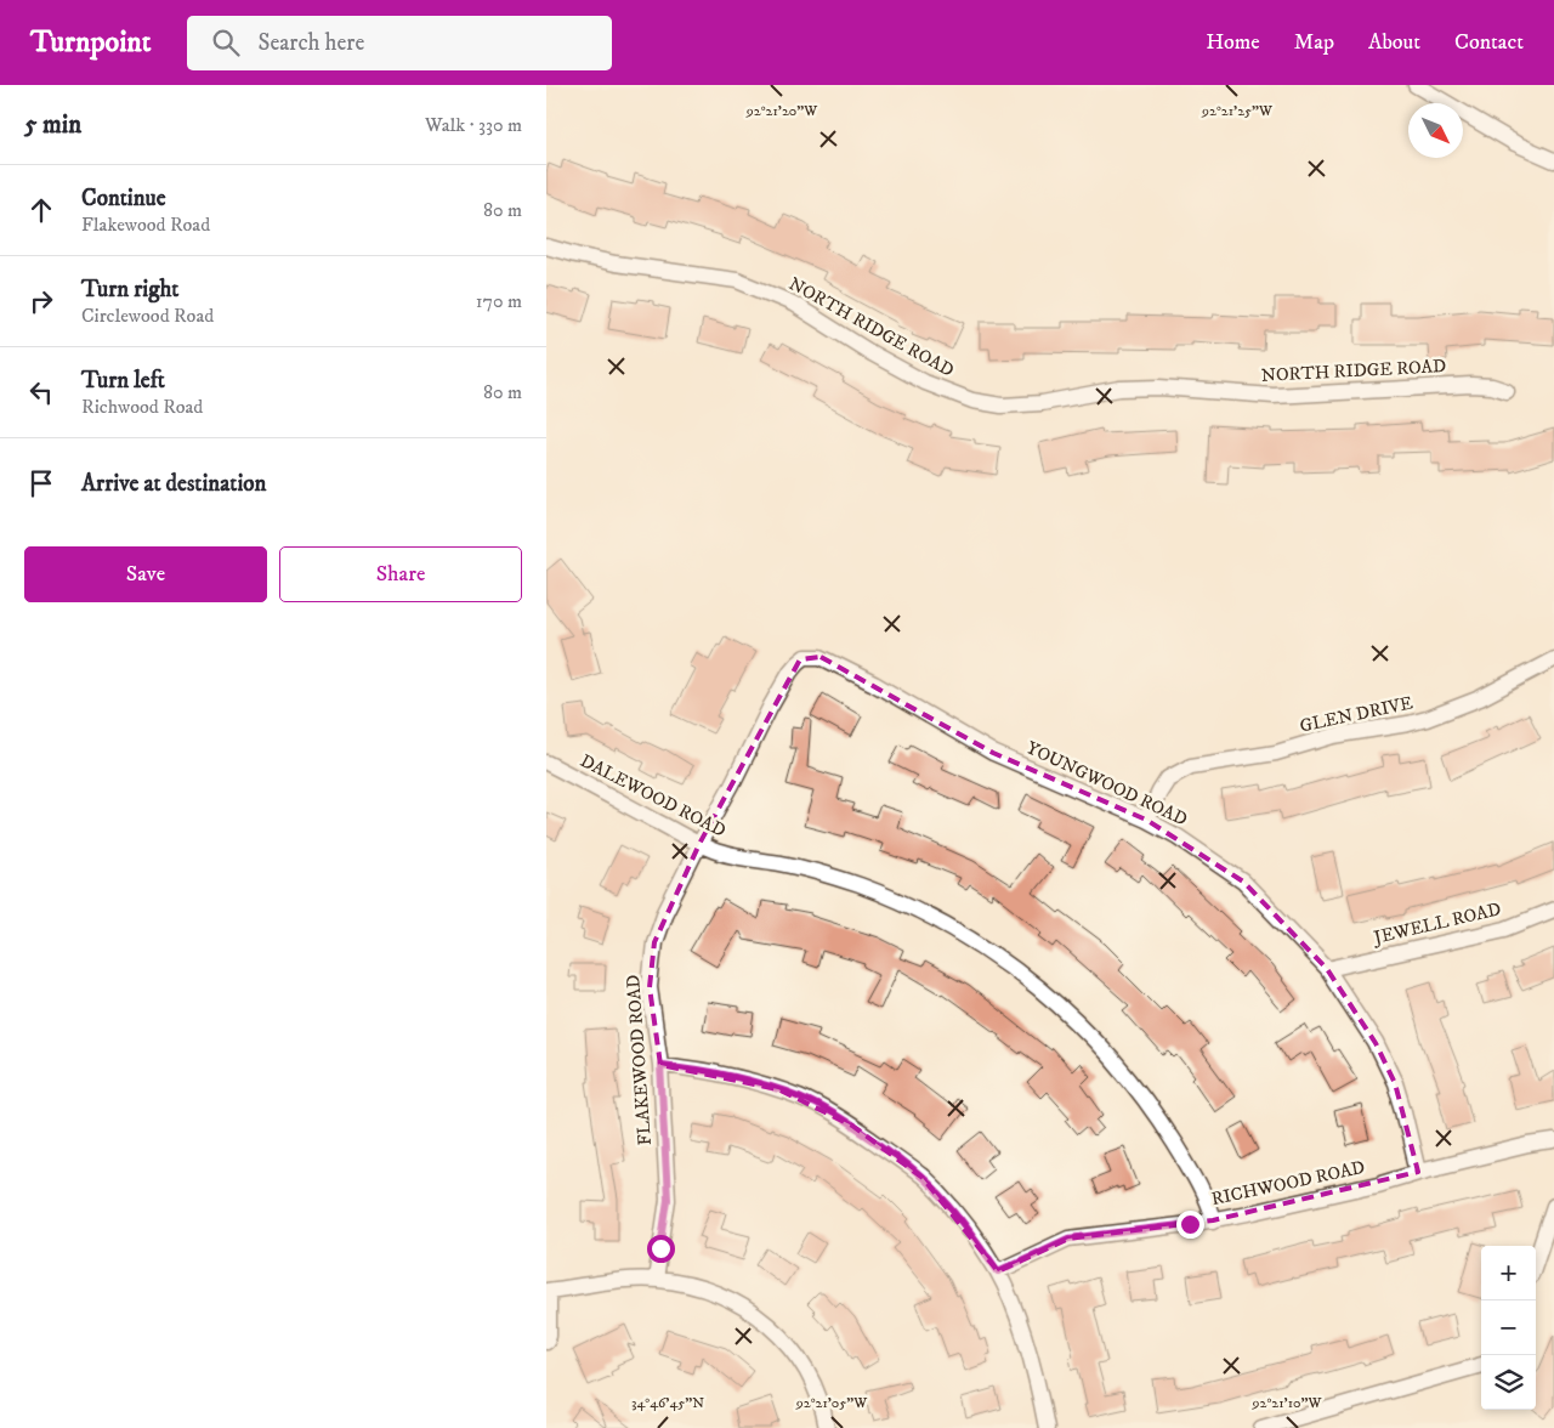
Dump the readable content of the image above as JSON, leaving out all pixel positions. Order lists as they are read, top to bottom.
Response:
{
  "streets": {
    "street": [
      "NORTH RIDGE ROAD",
      "GLEN DRIVE",
      "YOUNGWOOD ROAD",
      "DALEWOOD ROAD",
      "JEWELL ROAD",
      "FLAKEWOOD ROAD",
      "RICHWOOD ROAD"
    ]
  },
  "crossings": [
    ["GLEN DRIVE", "YOUNGWOOD ROAD"],
    ["YOUNGWOOD ROAD", "JEWELL ROAD"],
    ["YOUNGWOOD ROAD", "FLAKEWOOD ROAD"],
    ["YOUNGWOOD ROAD", "RICHWOOD ROAD"],
    ["DALEWOOD ROAD", "FLAKEWOOD ROAD"],
    ["DALEWOOD ROAD", "RICHWOOD ROAD"]
  ],
  "north": "bottom right",
  "page": {
    "header": "Turnpoint",
    "search": "Search here",
    "nav": [
      "Home",
      "Map",
      "About",
      "Contact"
    ],
    "heading": ["5 min", "Walk · 330 m"],
    "list": [
      ["Continue", "Flakewood Road", "80 m"],
      ["Turn right", "Circlewood Road", "170 m"],
      ["Turn left", "Richwood Road", "80 m"],
      "Arrive at destination"
    ],
    "buttons": ["Save", "Share"],
    "map_buttons": ["+", "−"]
  },
  "coordinates": [
    "92°21'20\"W",
    "92°21'25\"W",
    "34°46'45\"N",
    "92°21'05\"W",
    "92°21'10\"W"
  ]
}
